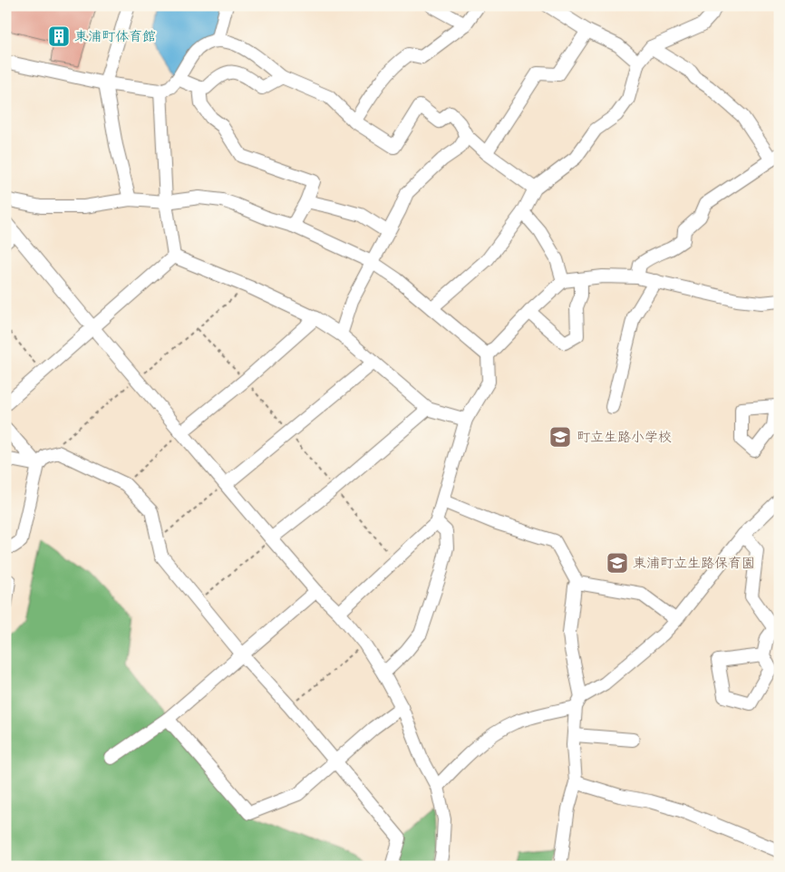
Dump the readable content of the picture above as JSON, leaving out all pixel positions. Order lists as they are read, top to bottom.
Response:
{
  "places": {
    "building": ["東浦町体育館"],
    "school or university": ["町立生路小学校", "東浦町立生路保育園"]
  }
}
